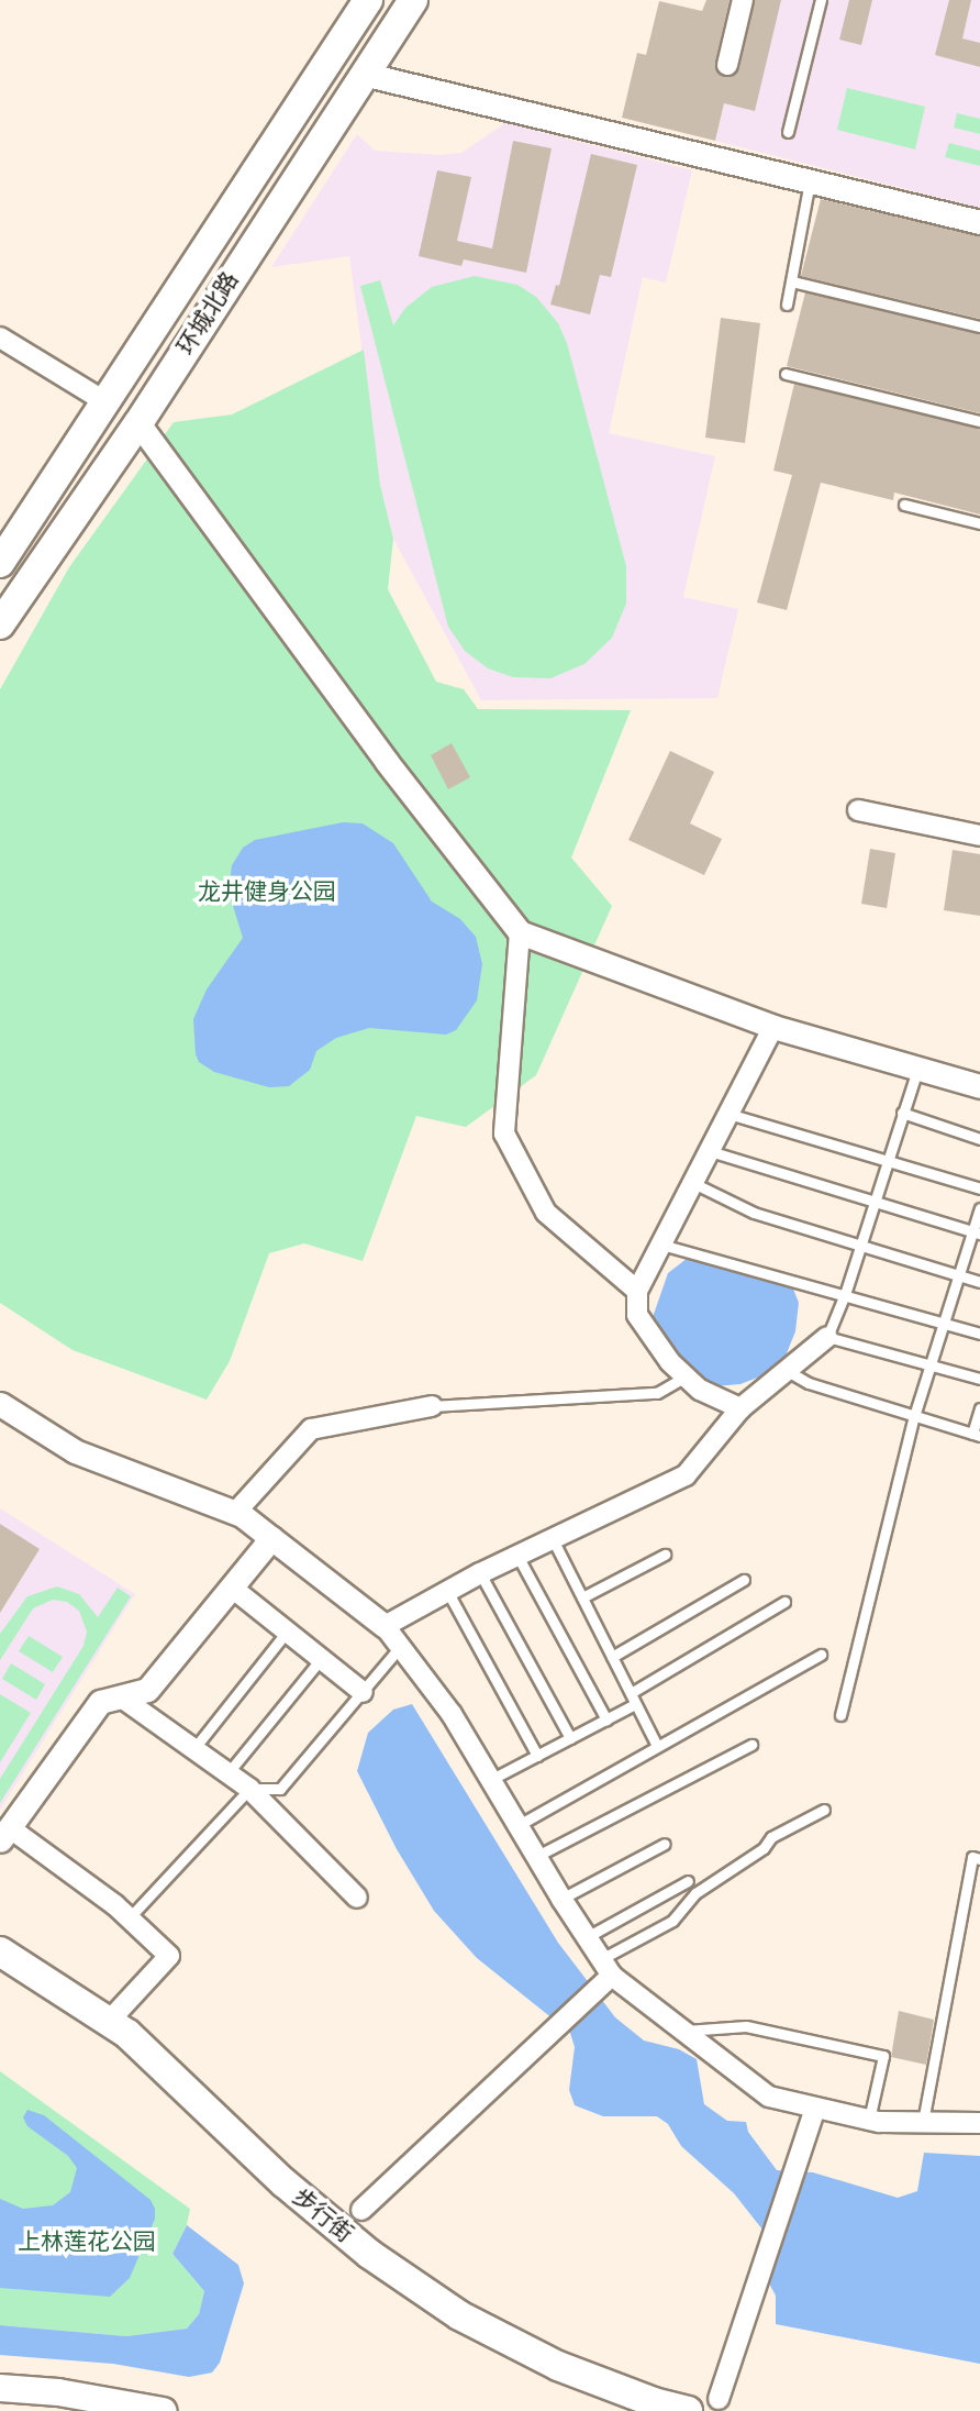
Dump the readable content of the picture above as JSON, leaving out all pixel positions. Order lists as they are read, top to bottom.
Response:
{
  "streets": {
    "main road": ["环城北路", "步行街"]
  },
  "parks": ["龙井健身公园", "上林莲花公园"]
}
